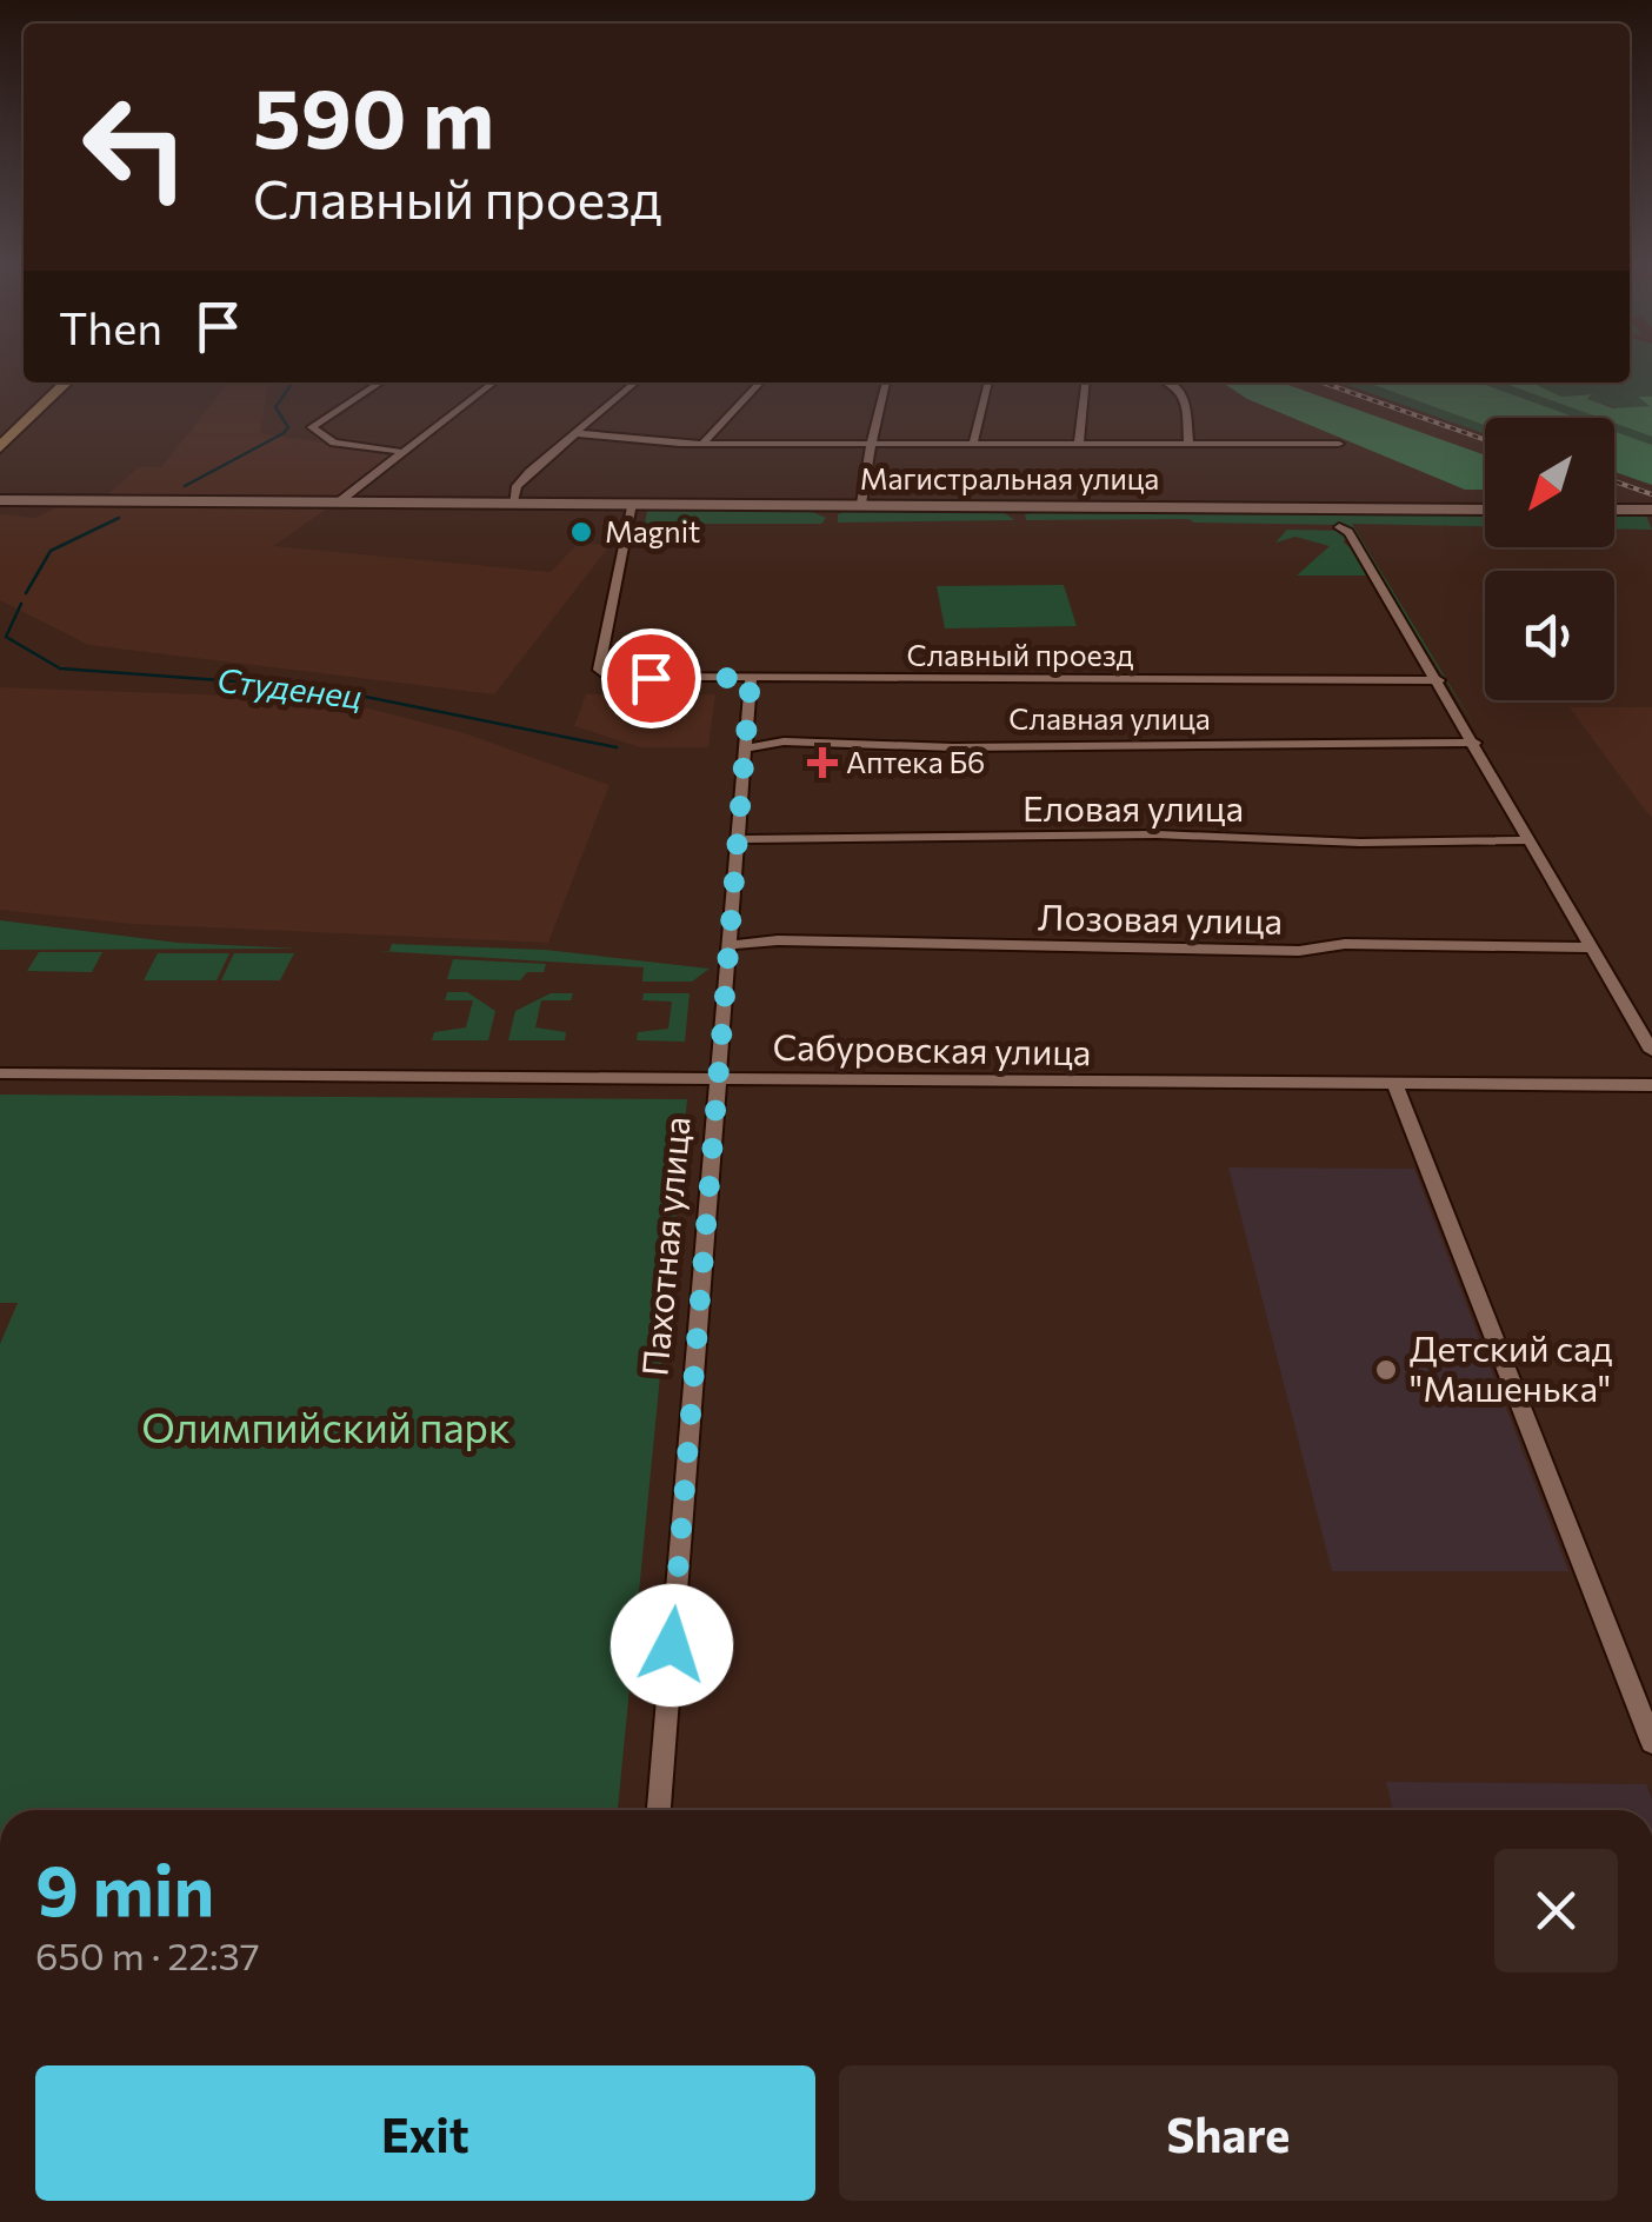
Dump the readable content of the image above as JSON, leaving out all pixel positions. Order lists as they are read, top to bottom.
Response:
{
  "streets": {
    "main road": ["Магистральная улица"],
    "street": [
      "Славный проезд",
      "Славная улица",
      "Еловая улица",
      "Лозовая улица",
      "Сабуровская улица",
      "Пахотная улица"
    ]
  },
  "crossings": [
    ["Магистральная улица", "Славный проезд"],
    ["Славный проезд", "Пахотная улица"],
    ["Славная улица", "Пахотная улица"],
    ["Еловая улица", "Пахотная улица"],
    ["Лозовая улица", "Пахотная улица"],
    ["Сабуровская улица", "Пахотная улица"]
  ],
  "water": ["Студенец"],
  "parks": ["Олимпийский парк"],
  "places": {
    "other": ["Magnit", "Детский сад \"Машенька\""],
    "health": ["Аптека Б6"]
  },
  "north": "bottom left",
  "page": {
    "turn": ["590 m", "Славный проезд"],
    "then": "Then",
    "heading": ["9 min", "650 m · 22:37"],
    "buttons": ["Exit", "Share"]
  }
}
